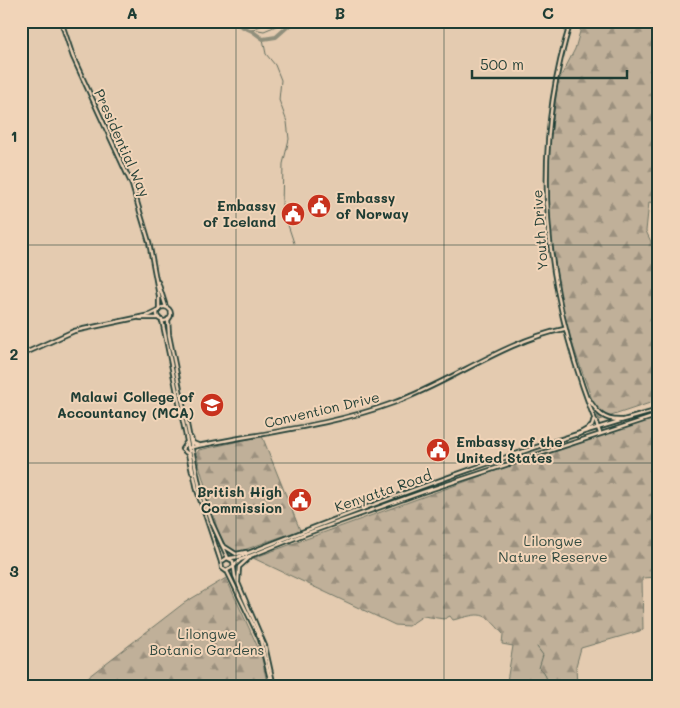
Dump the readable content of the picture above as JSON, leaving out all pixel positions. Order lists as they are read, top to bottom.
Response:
{
  "streets": {
    "main road": [
      "Presidential Way",
      "Youth Drive",
      "Convention Drive",
      "Kenyatta Road"
    ]
  },
  "crossings": [
    ["Youth Drive", "Convention Drive"],
    ["Youth Drive", "Kenyatta Road"]
  ],
  "parks": ["Lilongwe Nature Reserve", "Lilongwe Botanic Gardens"],
  "places": {
    "public building": [
      "Embassy of Norway",
      "Embassy of Iceland",
      "Embassy of the United States",
      "British High Commission"
    ],
    "school or university": ["Malawi College of Accountancy (MCA)"]
  },
  "scale_bar": "500 m",
  "grid": {
    "columns": ["A", "B", "C"],
    "rows": ["1", "2", "3"]
  }
}
